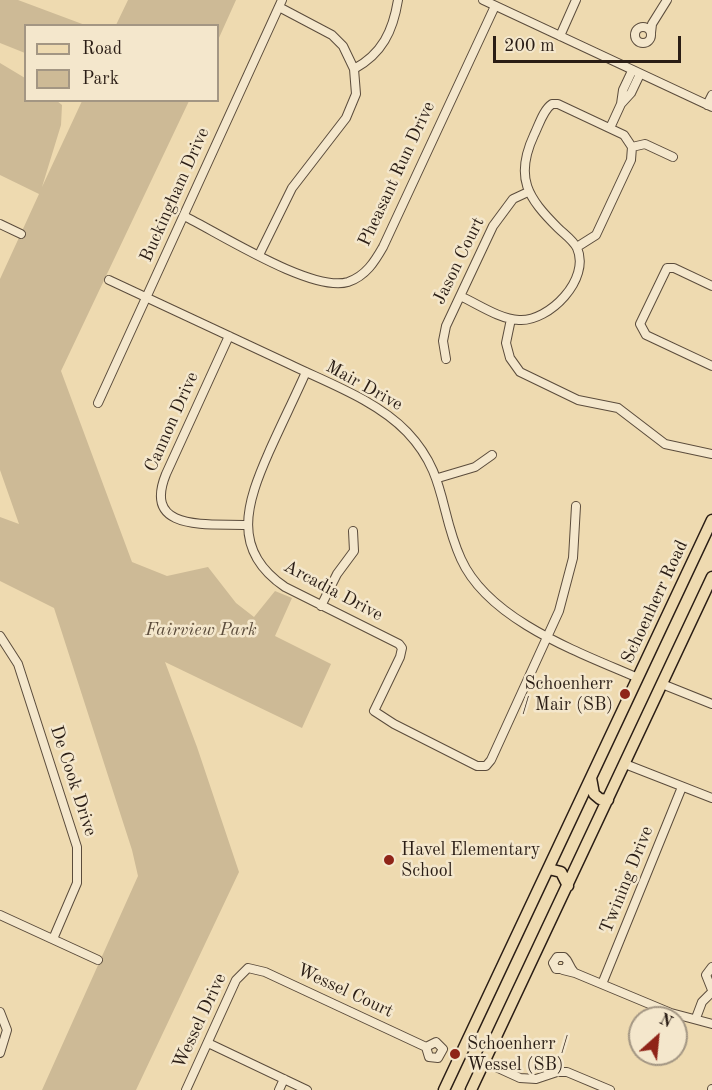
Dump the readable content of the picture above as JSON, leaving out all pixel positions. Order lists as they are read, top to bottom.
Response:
{
  "streets": {
    "main road": ["Schoenherr Road"],
    "street": [
      "Pheasant Run Drive",
      "Buckingham Drive",
      "Jason Court",
      "Mair Drive",
      "Cannon Drive",
      "Arcadia Drive",
      "De Cook Drive",
      "Twining Drive",
      "Wessel Court",
      "Wessel Drive"
    ]
  },
  "crossings": [
    ["Pheasant Run Drive", "Buckingham Drive"],
    ["Buckingham Drive", "Mair Drive"],
    ["Mair Drive", "Cannon Drive"],
    ["Mair Drive", "Arcadia Drive"],
    ["Mair Drive", "Schoenherr Road"],
    ["Cannon Drive", "Arcadia Drive"],
    ["Wessel Court", "Wessel Drive"]
  ],
  "parks": ["Fairview Park"],
  "places": ["Schoenherr / Mair (SB)", "Havel Elementary School", "Schoenherr / Wessel (SB)"],
  "legend": ["Road", "Park"],
  "scale_bar": "200 m",
  "north": "top right"
}
